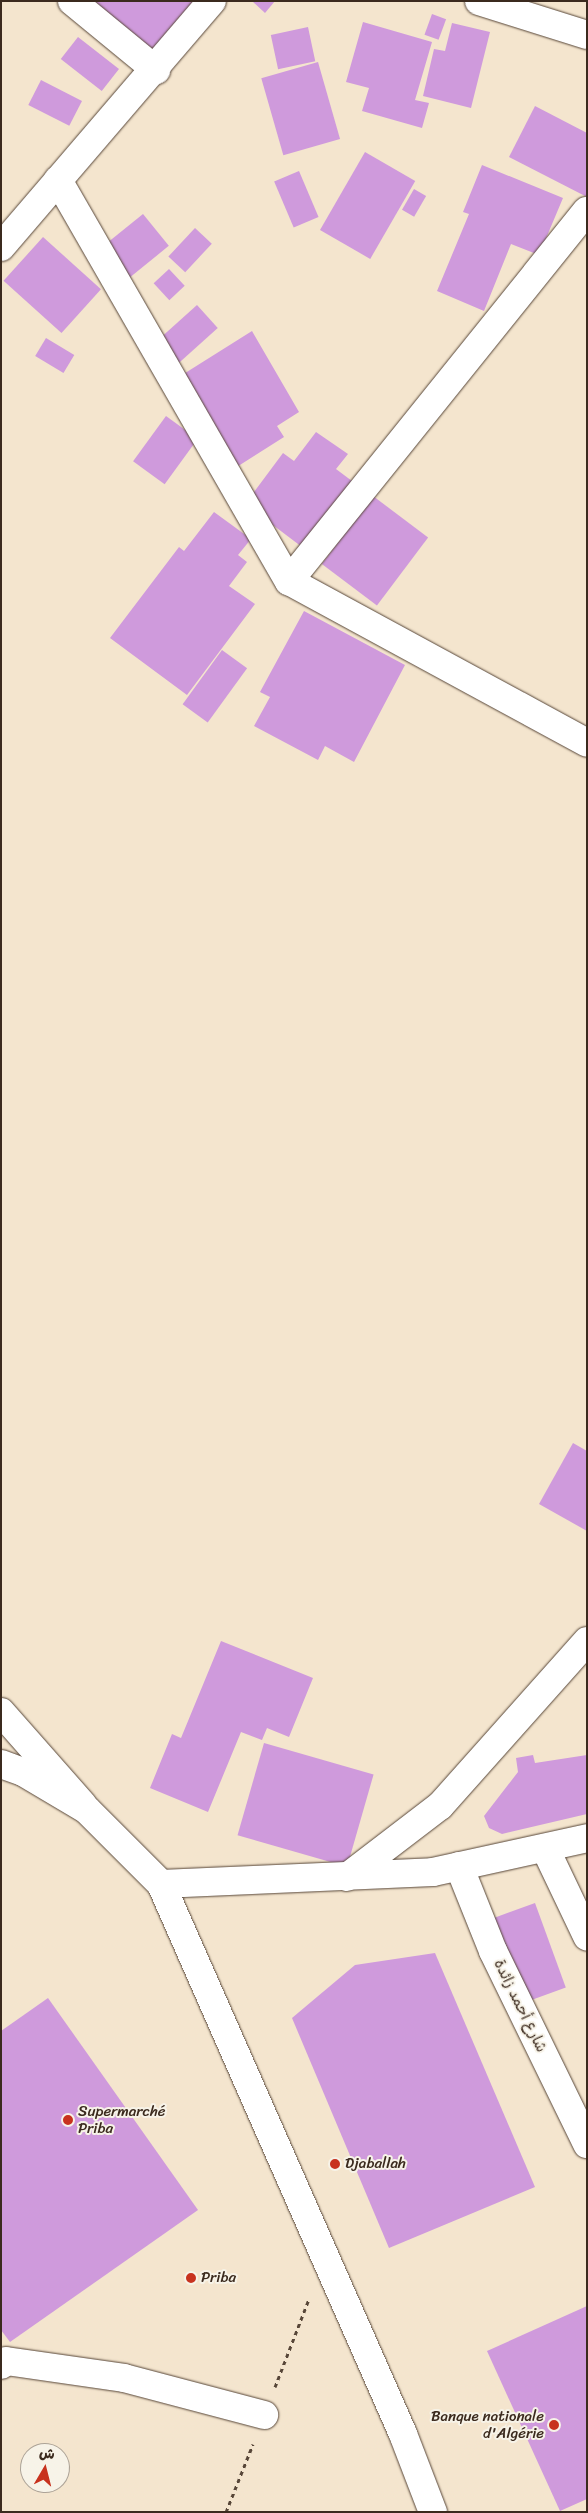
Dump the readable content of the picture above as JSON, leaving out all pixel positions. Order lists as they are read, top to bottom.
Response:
{
  "streets": {
    "street": ["شارع أحمد زائدة"]
  },
  "places": [
    "Supermarché Priba",
    "Djaballah",
    "Priba",
    "Banque nationale d'Algérie"
  ],
  "north": "top"
}
